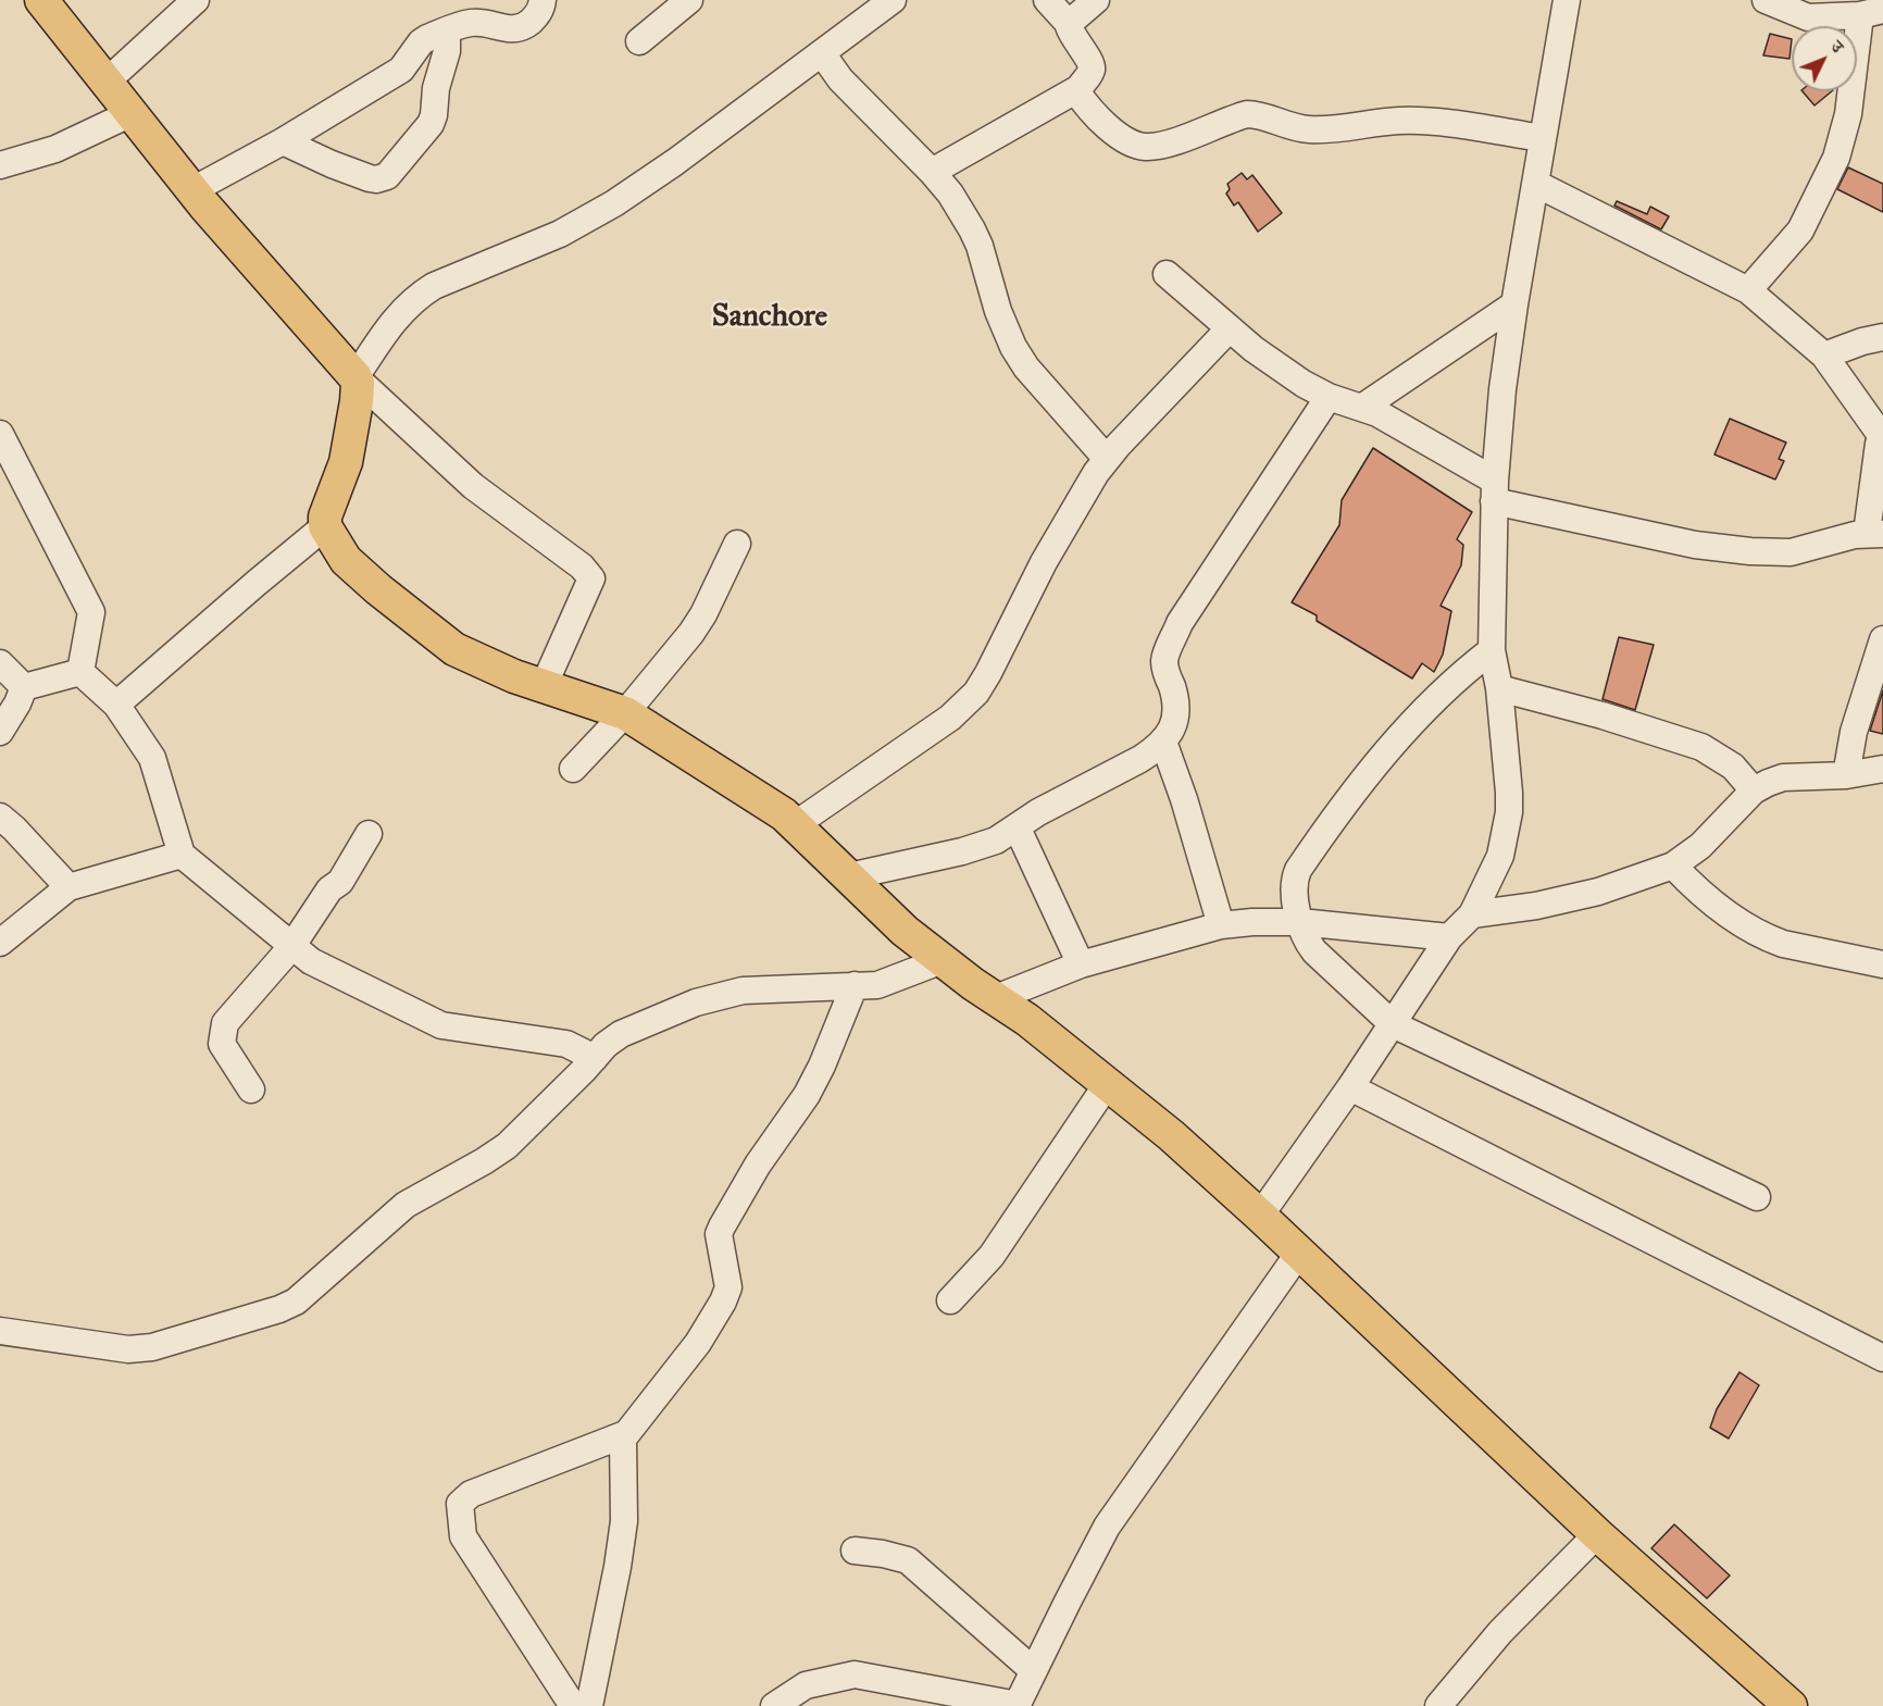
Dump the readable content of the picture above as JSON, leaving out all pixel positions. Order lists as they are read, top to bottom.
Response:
{
  "districts": ["Sanchore"],
  "north": "top right"
}
